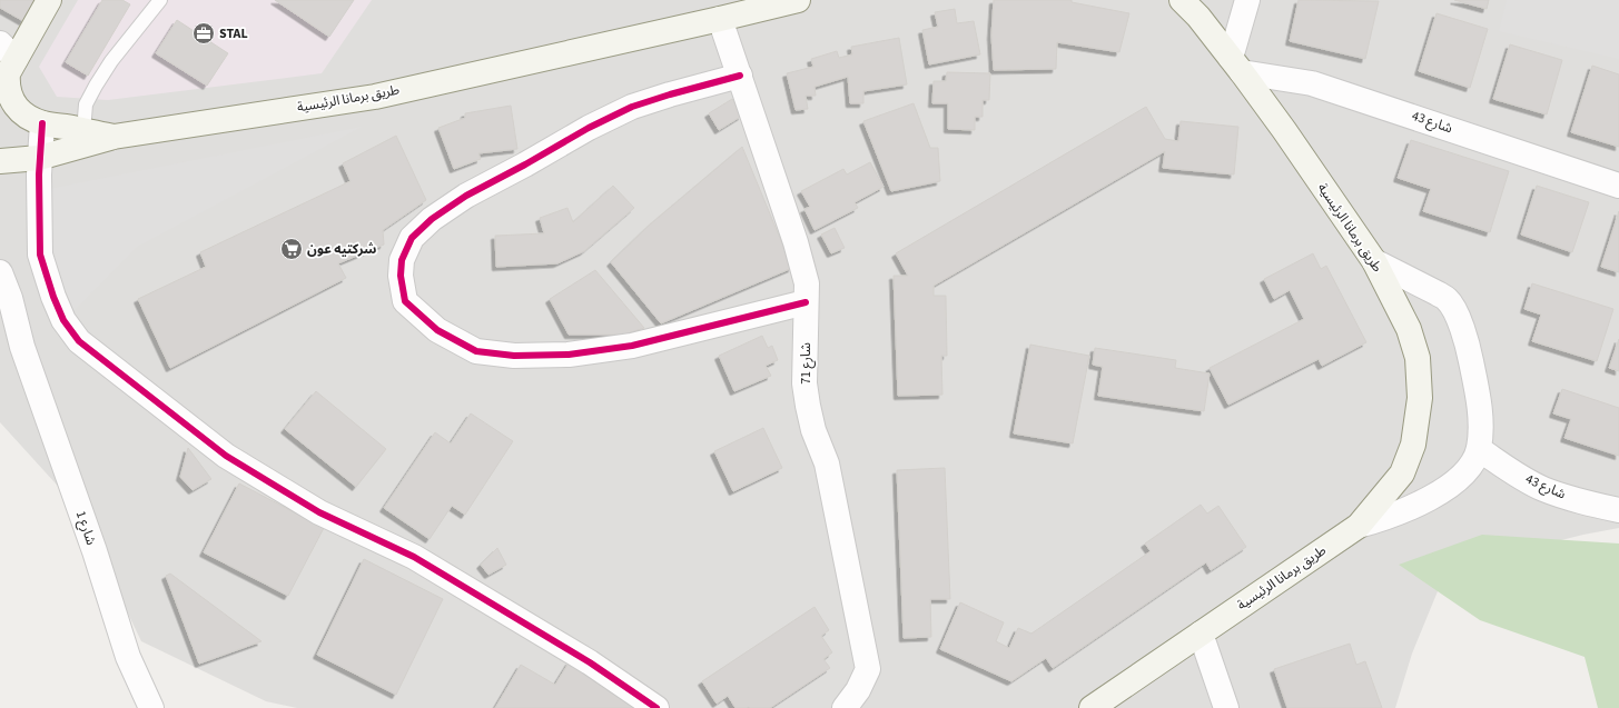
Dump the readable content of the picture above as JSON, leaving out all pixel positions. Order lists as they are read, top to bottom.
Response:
{
  "streets": {
    "main road": ["طريق برمانا الرئيسية"],
    "street": ["شارع 43", "شارع 71", "شارع 1"]
  },
  "crossings": [
    ["طريق برمانا الرئيسية", "شارع 43"],
    ["طريق برمانا الرئيسية", "شارع 71"]
  ],
  "places": {
    "office": ["STAL"],
    "supermarket": ["شركتيه عون"]
  }
}
